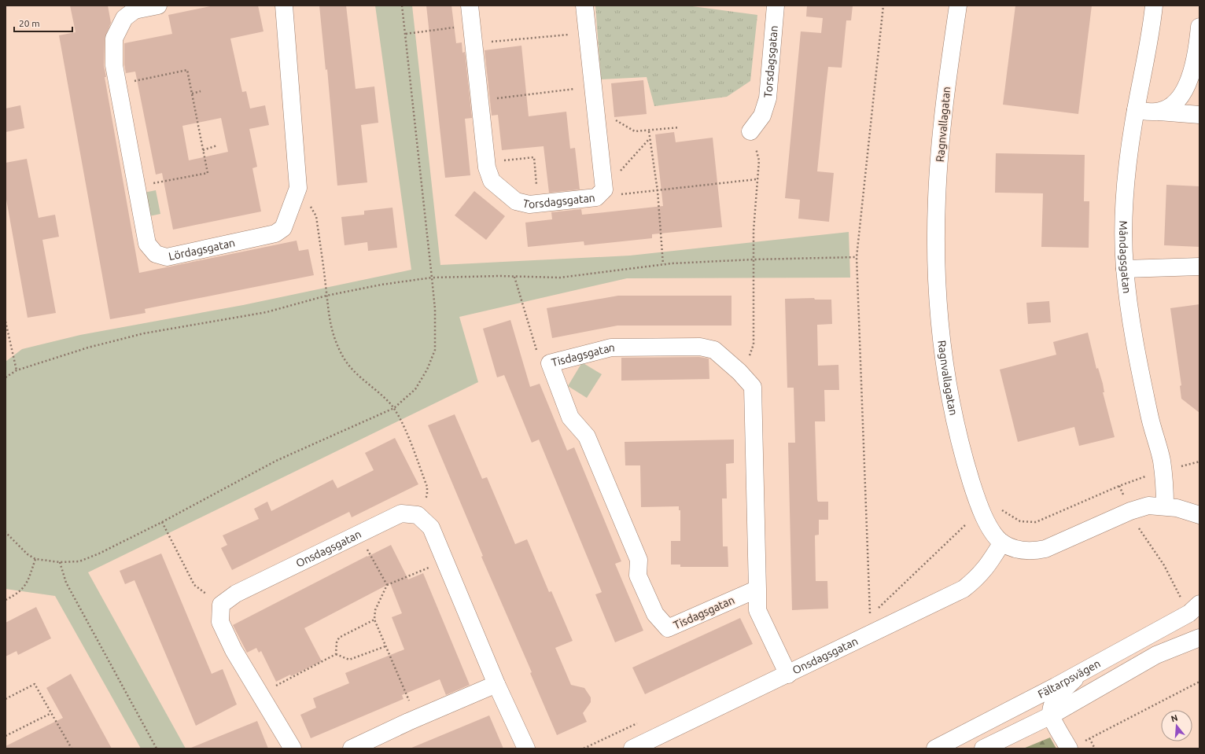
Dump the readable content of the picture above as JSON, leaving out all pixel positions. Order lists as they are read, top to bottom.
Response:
{
  "streets": {
    "street": [
      "Torsdagsgatan",
      "Ragnvallagatan",
      "Lördagsgatan",
      "Måndagsgatan",
      "Tisdagsgatan",
      "Onsdagsgatan",
      "Fältarpsvägen"
    ]
  },
  "crossings": [
    ["Ragnvallagatan", "Måndagsgatan"],
    ["Ragnvallagatan", "Onsdagsgatan"],
    ["Tisdagsgatan", "Onsdagsgatan"]
  ],
  "scale_bar": "20 m",
  "north": "top"
}
